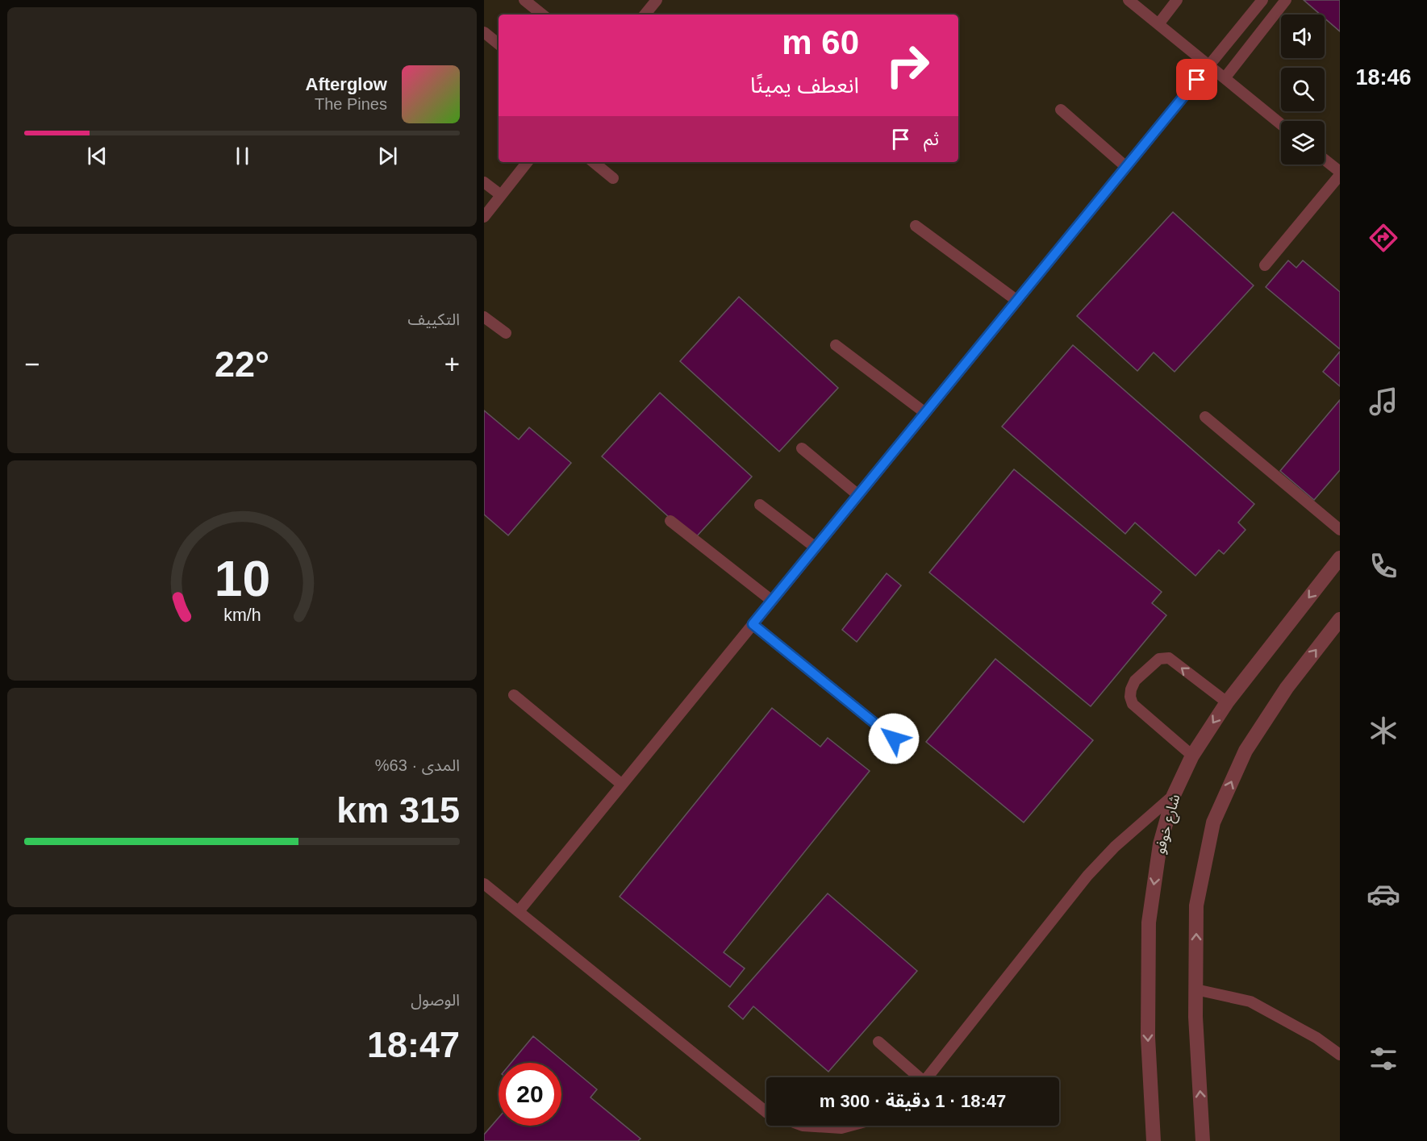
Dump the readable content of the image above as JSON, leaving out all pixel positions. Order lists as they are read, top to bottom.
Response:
{
  "streets": {
    "street": ["شارع خوفو"]
  },
  "page": {
    "tabs": "18:46",
    "turn": ["60 m", "انعطف يمينًا"],
    "song": ["Afterglow", "The Pines"],
    "then": "ثم",
    "tile": [
      "التكييف",
      ["المدى · 63%", "315 km"],
      ["الوصول", "18:47"]
    ],
    "heat": ["−", "22°", "+"],
    "limit": "20",
    "trip": "18:47 · 1 دقيقة · 300 m",
    "gauge": ["10", "km/h"]
  }
}
